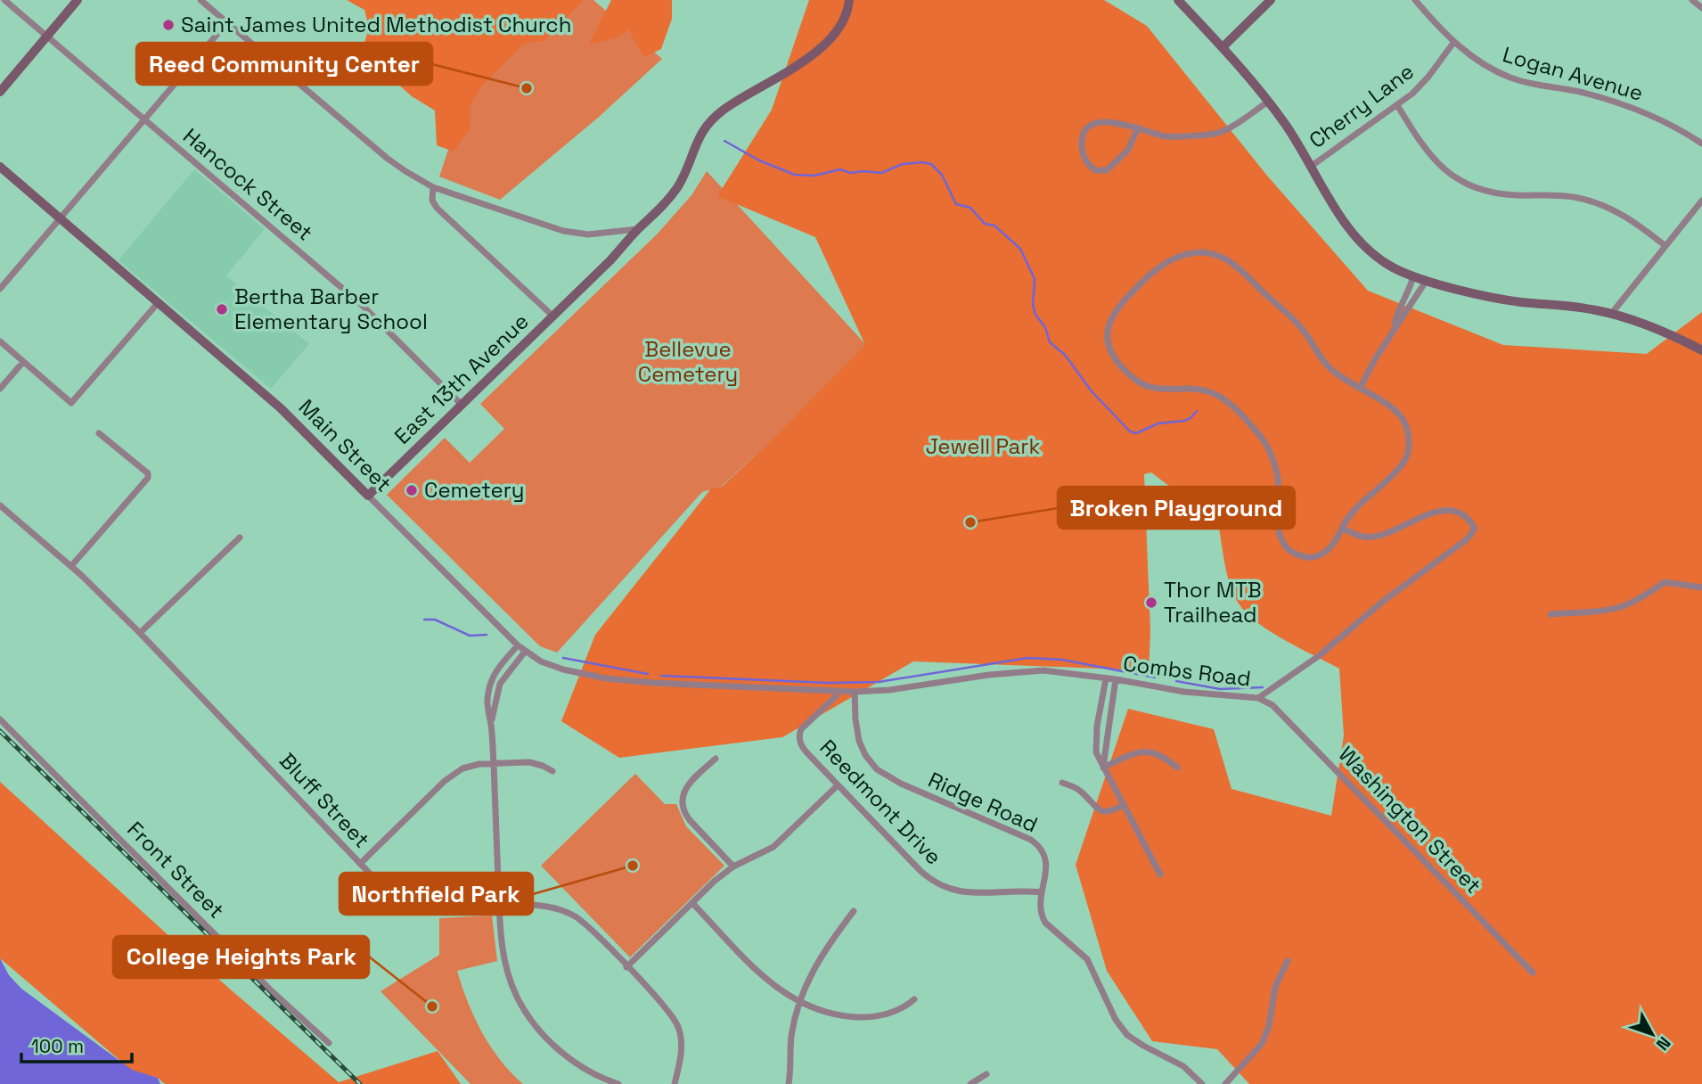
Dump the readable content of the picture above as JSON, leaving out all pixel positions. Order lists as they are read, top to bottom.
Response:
{
  "streets": {
    "street": [
      "Logan Avenue",
      "Cherry Lane",
      "Hancock Street",
      "East 13th Avenue",
      "Main Street",
      "Combs Road",
      "Bluff Street",
      "Reedmont Drive",
      "Ridge Road",
      "Washington Street",
      "Front Street"
    ]
  },
  "crossings": [
    ["Logan Avenue", "Cherry Lane"],
    ["Hancock Street", "East 13th Avenue"],
    ["East 13th Avenue", "Main Street"],
    ["Main Street", "Combs Road"],
    ["Main Street", "Reedmont Drive"],
    ["Combs Road", "Reedmont Drive"],
    ["Combs Road", "Ridge Road"],
    ["Combs Road", "Washington Street"],
    ["Reedmont Drive", "Ridge Road"]
  ],
  "parks": ["Bellevue Cemetery", "Jewell Park"],
  "places": [
    "Saint James United Methodist Church",
    "Reed Community Center",
    "Bertha Barber Elementary School",
    "Cemetery",
    "Broken Playground",
    "Thor MTB Trailhead",
    "Northfield Park",
    "College Heights Park"
  ],
  "scale_bar": "100 m",
  "north": "bottom right"
}
